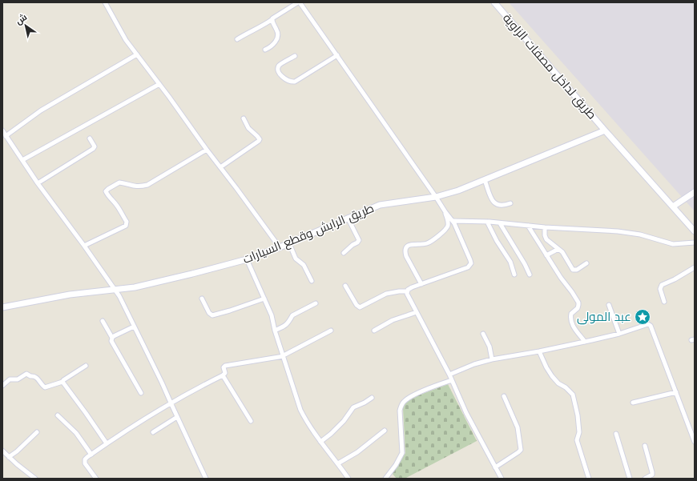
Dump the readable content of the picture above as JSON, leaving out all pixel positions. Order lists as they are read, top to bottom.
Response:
{
  "streets": {
    "main road": ["طريق لداخل مصفات الزاوية", "طريق الرابش وقطع السيارات"]
  },
  "crossings": [
    ["طريق لداخل مصفات الزاوية", "طريق الرابش وقطع السيارات"]
  ],
  "places": {
    "place": ["عبد المولى"]
  },
  "north": "top left"
}
